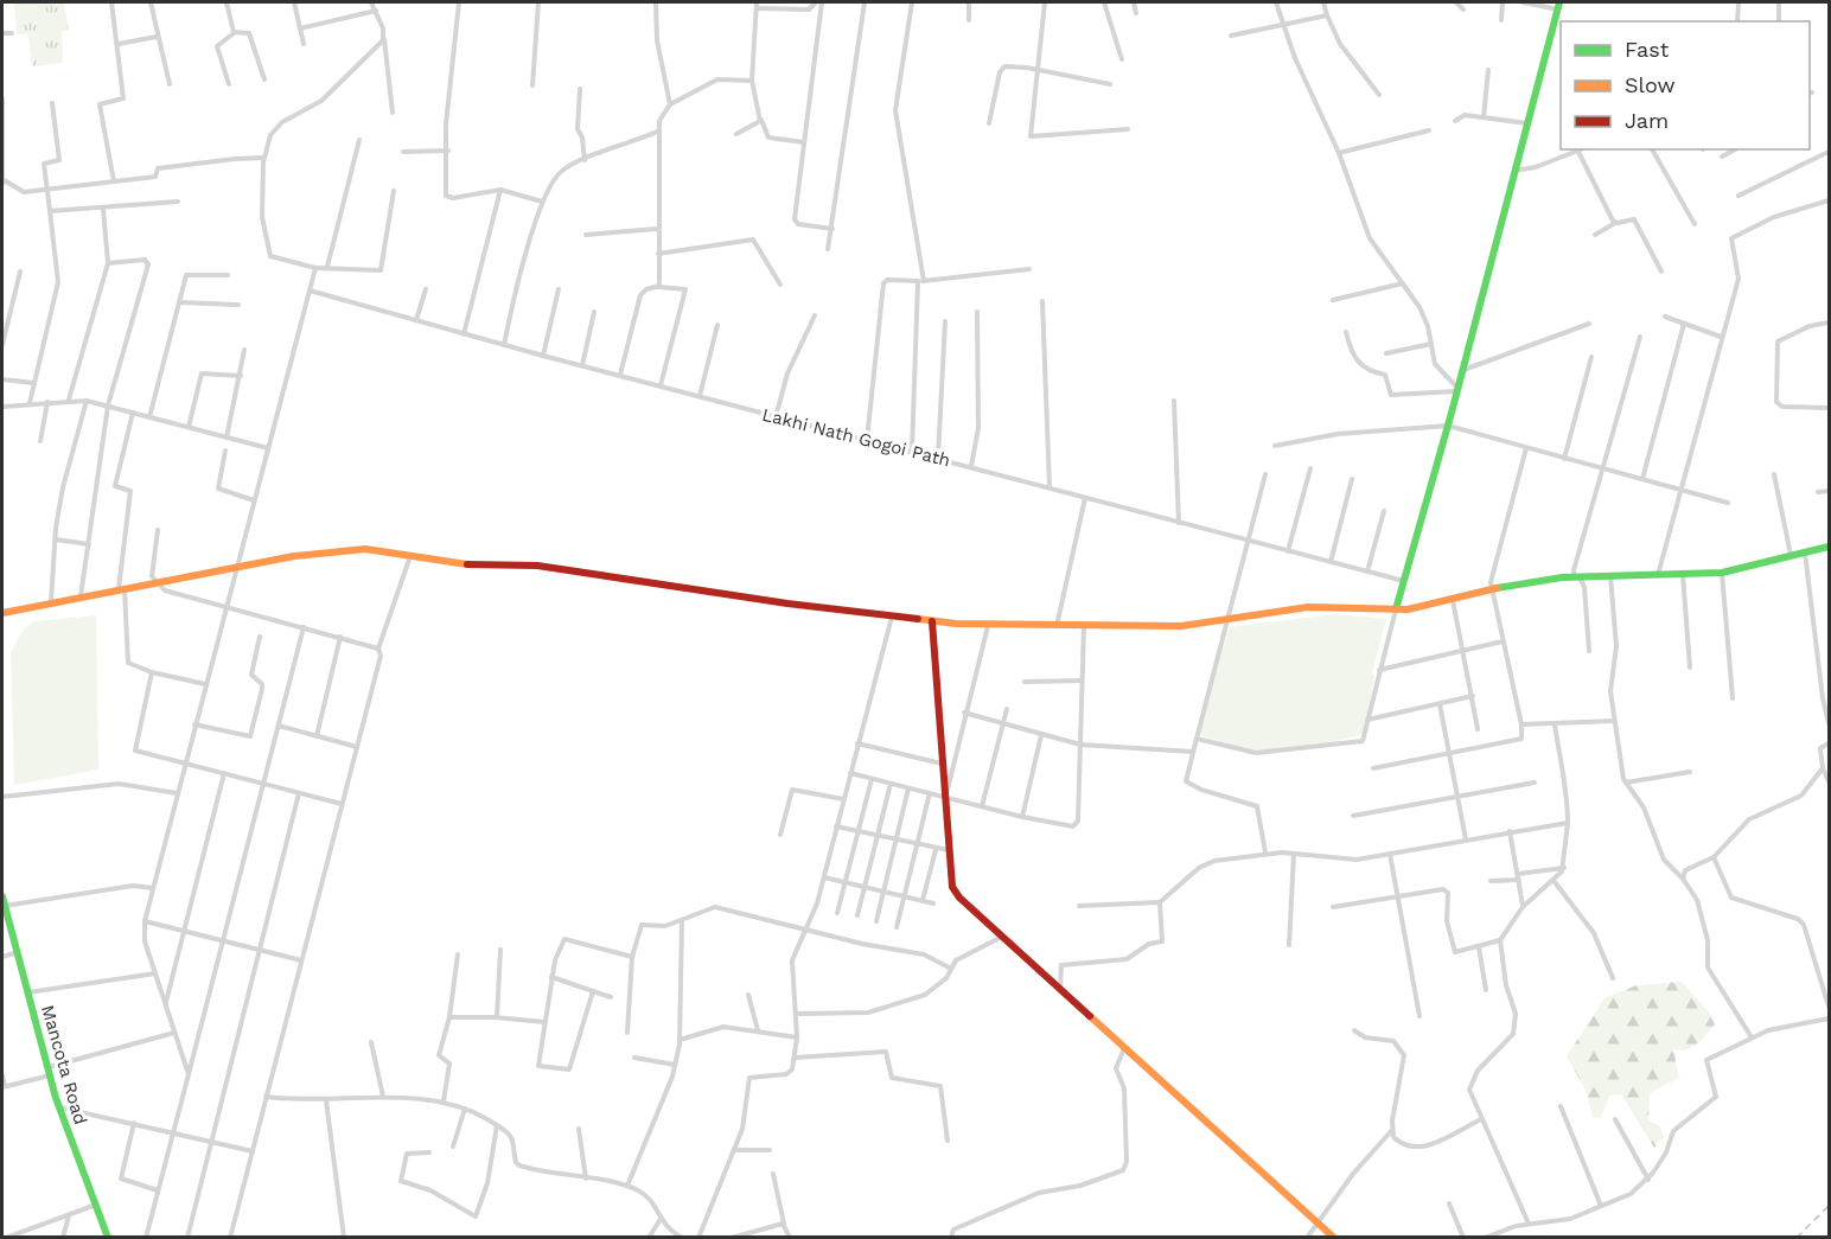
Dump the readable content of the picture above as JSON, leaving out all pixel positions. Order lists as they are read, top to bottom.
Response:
{
  "streets": {
    "main road": ["Mancota Road"],
    "street": ["Lakhi Nath Gogoi Path"]
  },
  "legend": ["Fast", "Slow", "Jam"]
}
